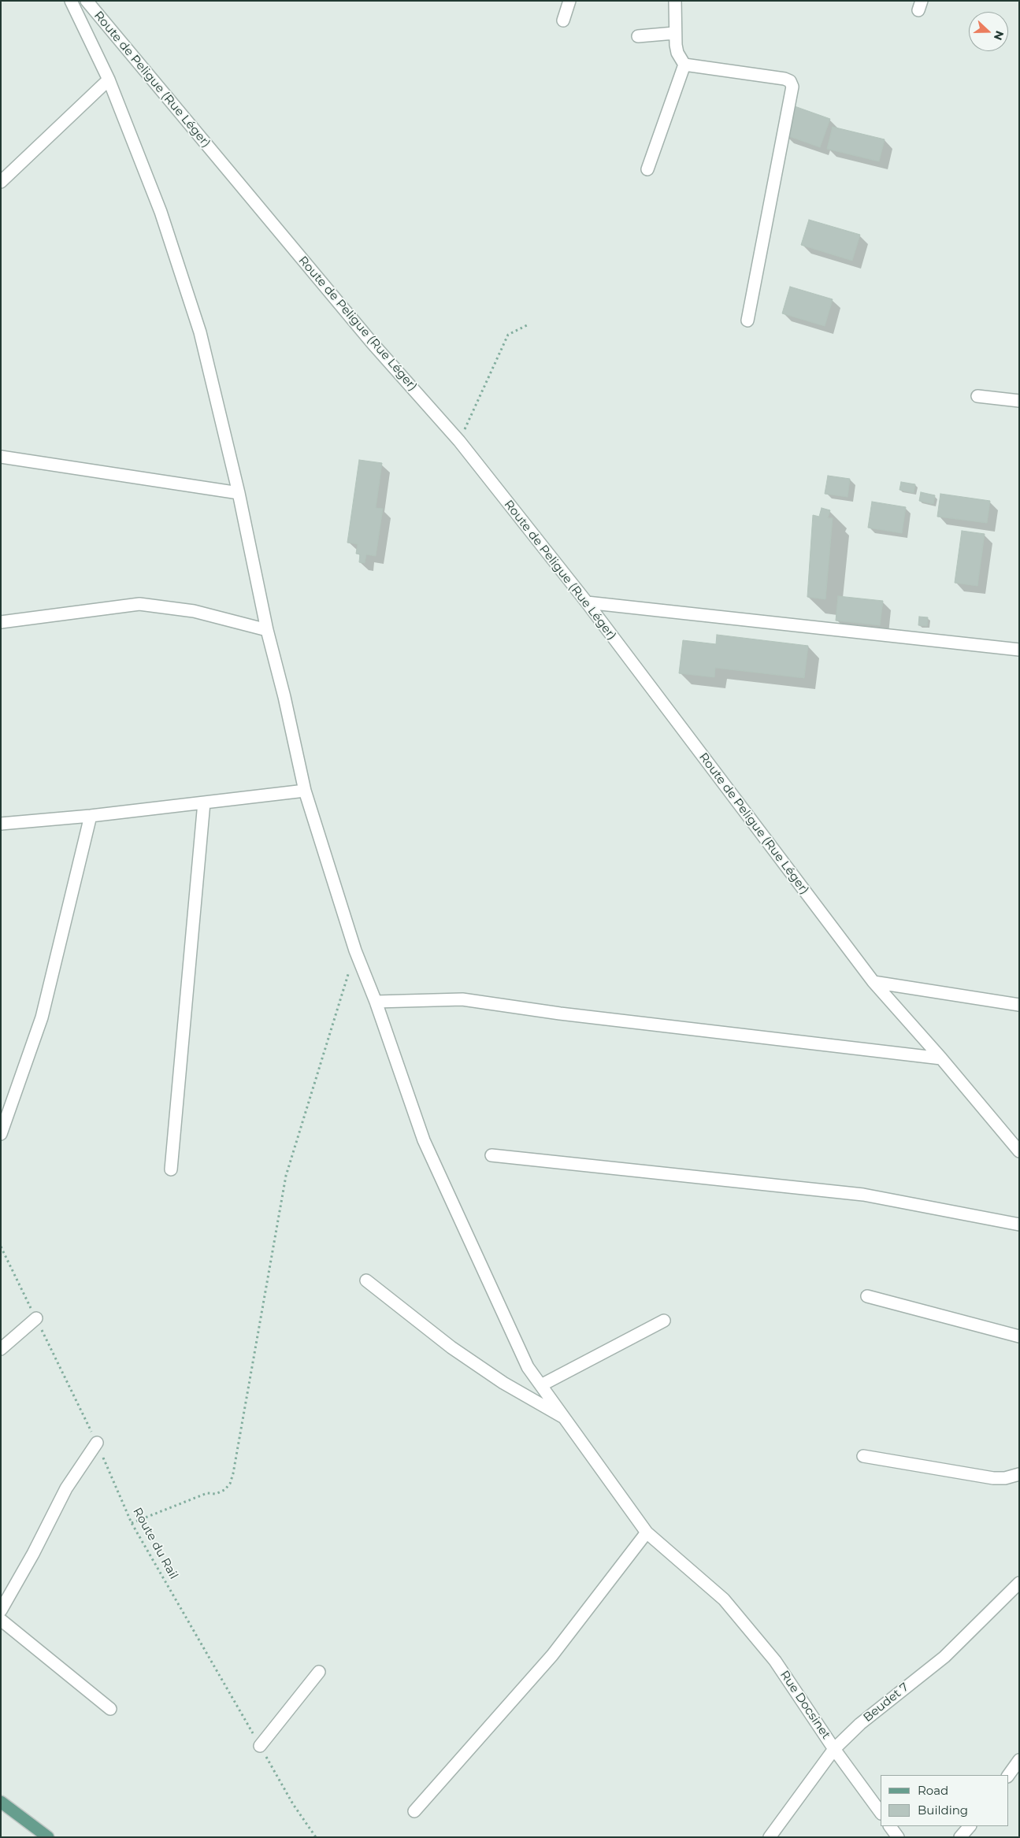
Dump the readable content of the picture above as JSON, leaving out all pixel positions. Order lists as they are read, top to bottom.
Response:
{
  "streets": {
    "street": ["Route de Peligue (Rue Léger)", "Beudet 7", "Rue Docsinet"],
    "path": ["Route du Rail"]
  },
  "crossings": [
    ["Beudet 7", "Rue Docsinet"]
  ],
  "legend": ["Road", "Building"],
  "north": "right"
}
